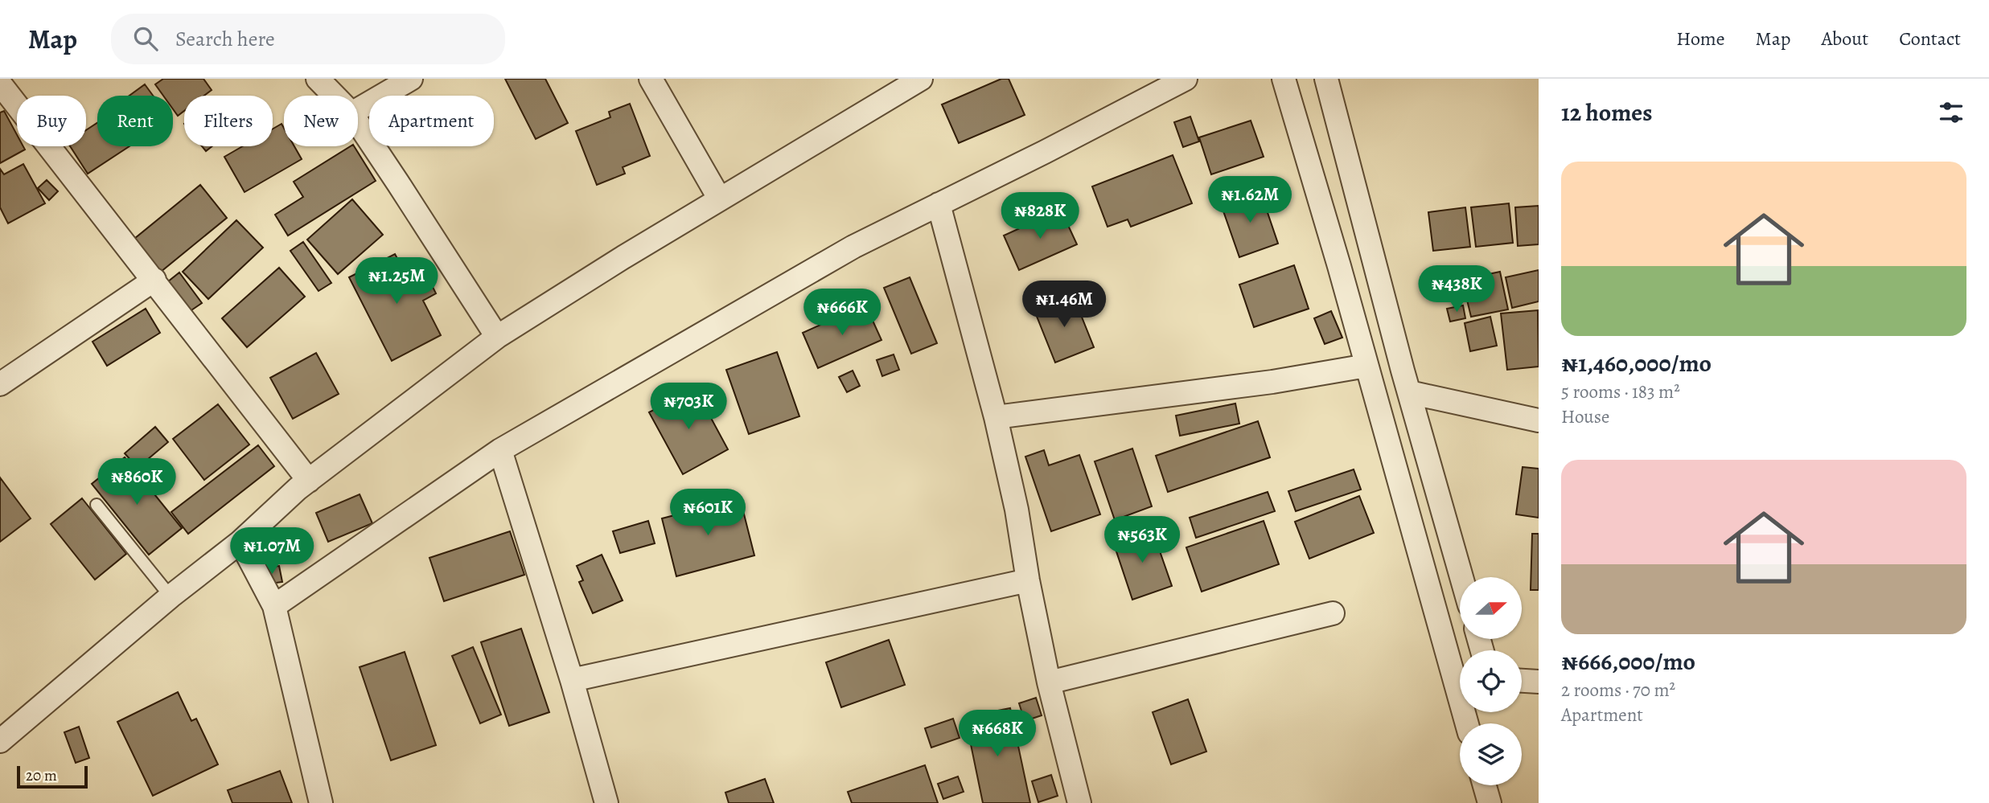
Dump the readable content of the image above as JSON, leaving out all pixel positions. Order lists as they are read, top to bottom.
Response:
{
  "scale_bar": "20 m",
  "north": "right",
  "page": {
    "header": "Map",
    "search": "Search here",
    "nav": [
      "Home",
      "Map",
      "About",
      "Contact"
    ],
    "heading": "12 homes",
    "chip": [
      "Buy",
      "Rent",
      "Filters",
      "New",
      "Apartment"
    ],
    "list": [
      {
        "name": "₦1,460,000/mo",
        "note": "5 rooms · 183 m² · House"
      },
      {
        "name": "₦666,000/mo",
        "note": "2 rooms · 70 m² · Apartment"
      }
    ],
    "price": [
      "₦1.62M",
      "₦828K",
      "₦1.25M",
      "₦438K",
      "₦1.46M",
      "₦666K",
      "₦703K",
      "₦860K",
      "₦601K",
      "₦563K",
      "₦1.07M",
      "₦668K"
    ],
    "scale": "20 m"
  }
}
